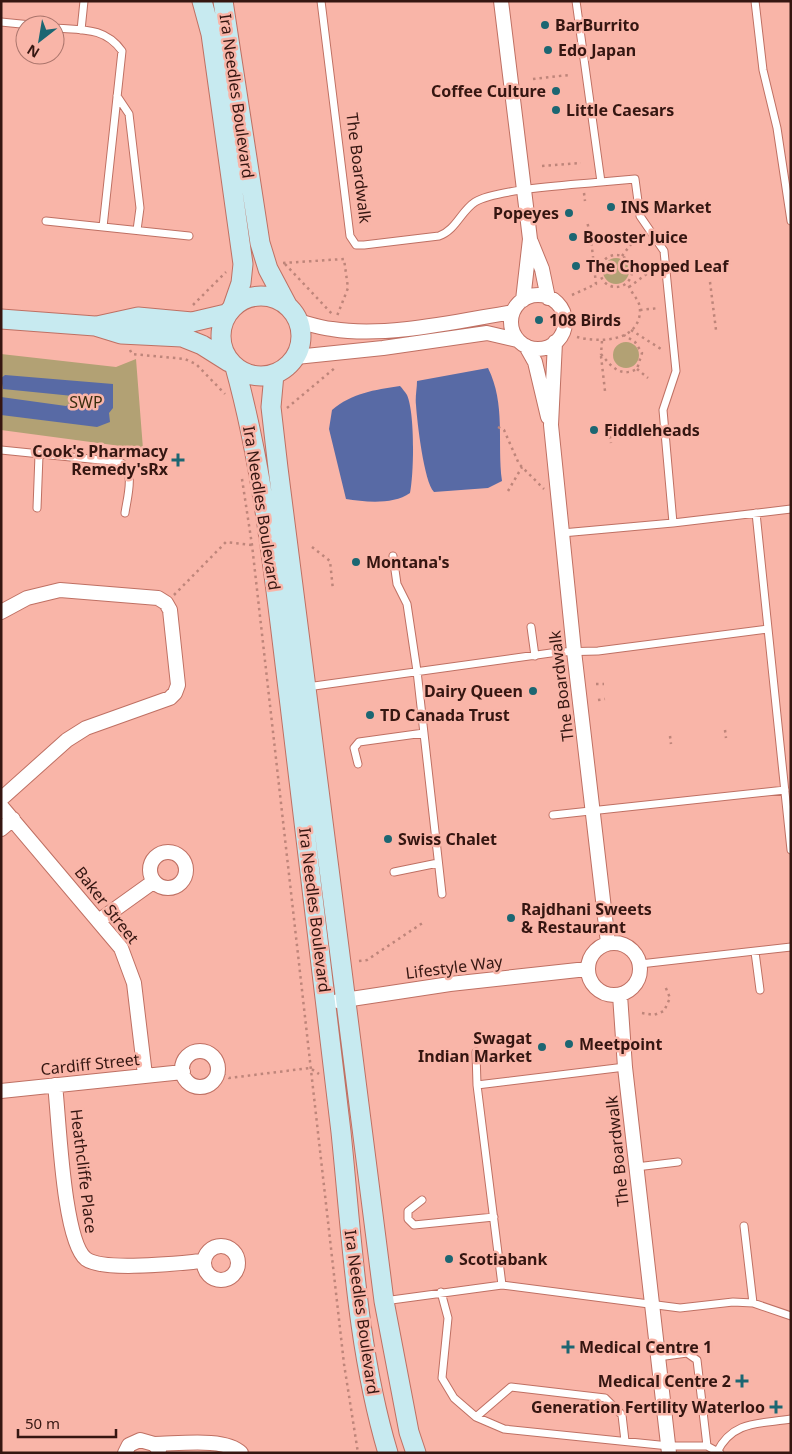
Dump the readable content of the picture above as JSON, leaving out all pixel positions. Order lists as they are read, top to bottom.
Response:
{
  "streets": {
    "main road": ["Ira Needles Boulevard"],
    "street": [
      "The Boardwalk",
      "Baker Street",
      "Lifestyle Way",
      "Cardiff Street",
      "Heathcliffe Place"
    ]
  },
  "crossings": [
    ["Ira Needles Boulevard", "Lifestyle Way"],
    ["The Boardwalk", "Lifestyle Way"],
    ["Baker Street", "Cardiff Street"],
    ["Cardiff Street", "Heathcliffe Place"]
  ],
  "parks": ["SWP"],
  "places": {
    "other": [
      "BarBurrito",
      "Edo Japan",
      "Coffee Culture",
      "Little Caesars",
      "INS Market",
      "Popeyes",
      "Booster Juice",
      "The Chopped Leaf",
      "108 Birds",
      "Fiddleheads",
      "Montana's",
      "Dairy Queen",
      "TD Canada Trust",
      "Swiss Chalet",
      "Rajdhani Sweets & Restaurant",
      "Meetpoint",
      "Swagat Indian Market",
      "Scotiabank"
    ],
    "health": [
      "Cook's Pharmacy Remedy'sRx",
      "Medical Centre 1",
      "Medical Centre 2",
      "Generation Fertility Waterloo"
    ]
  },
  "scale_bar": "50 m",
  "north": "bottom left"
}
